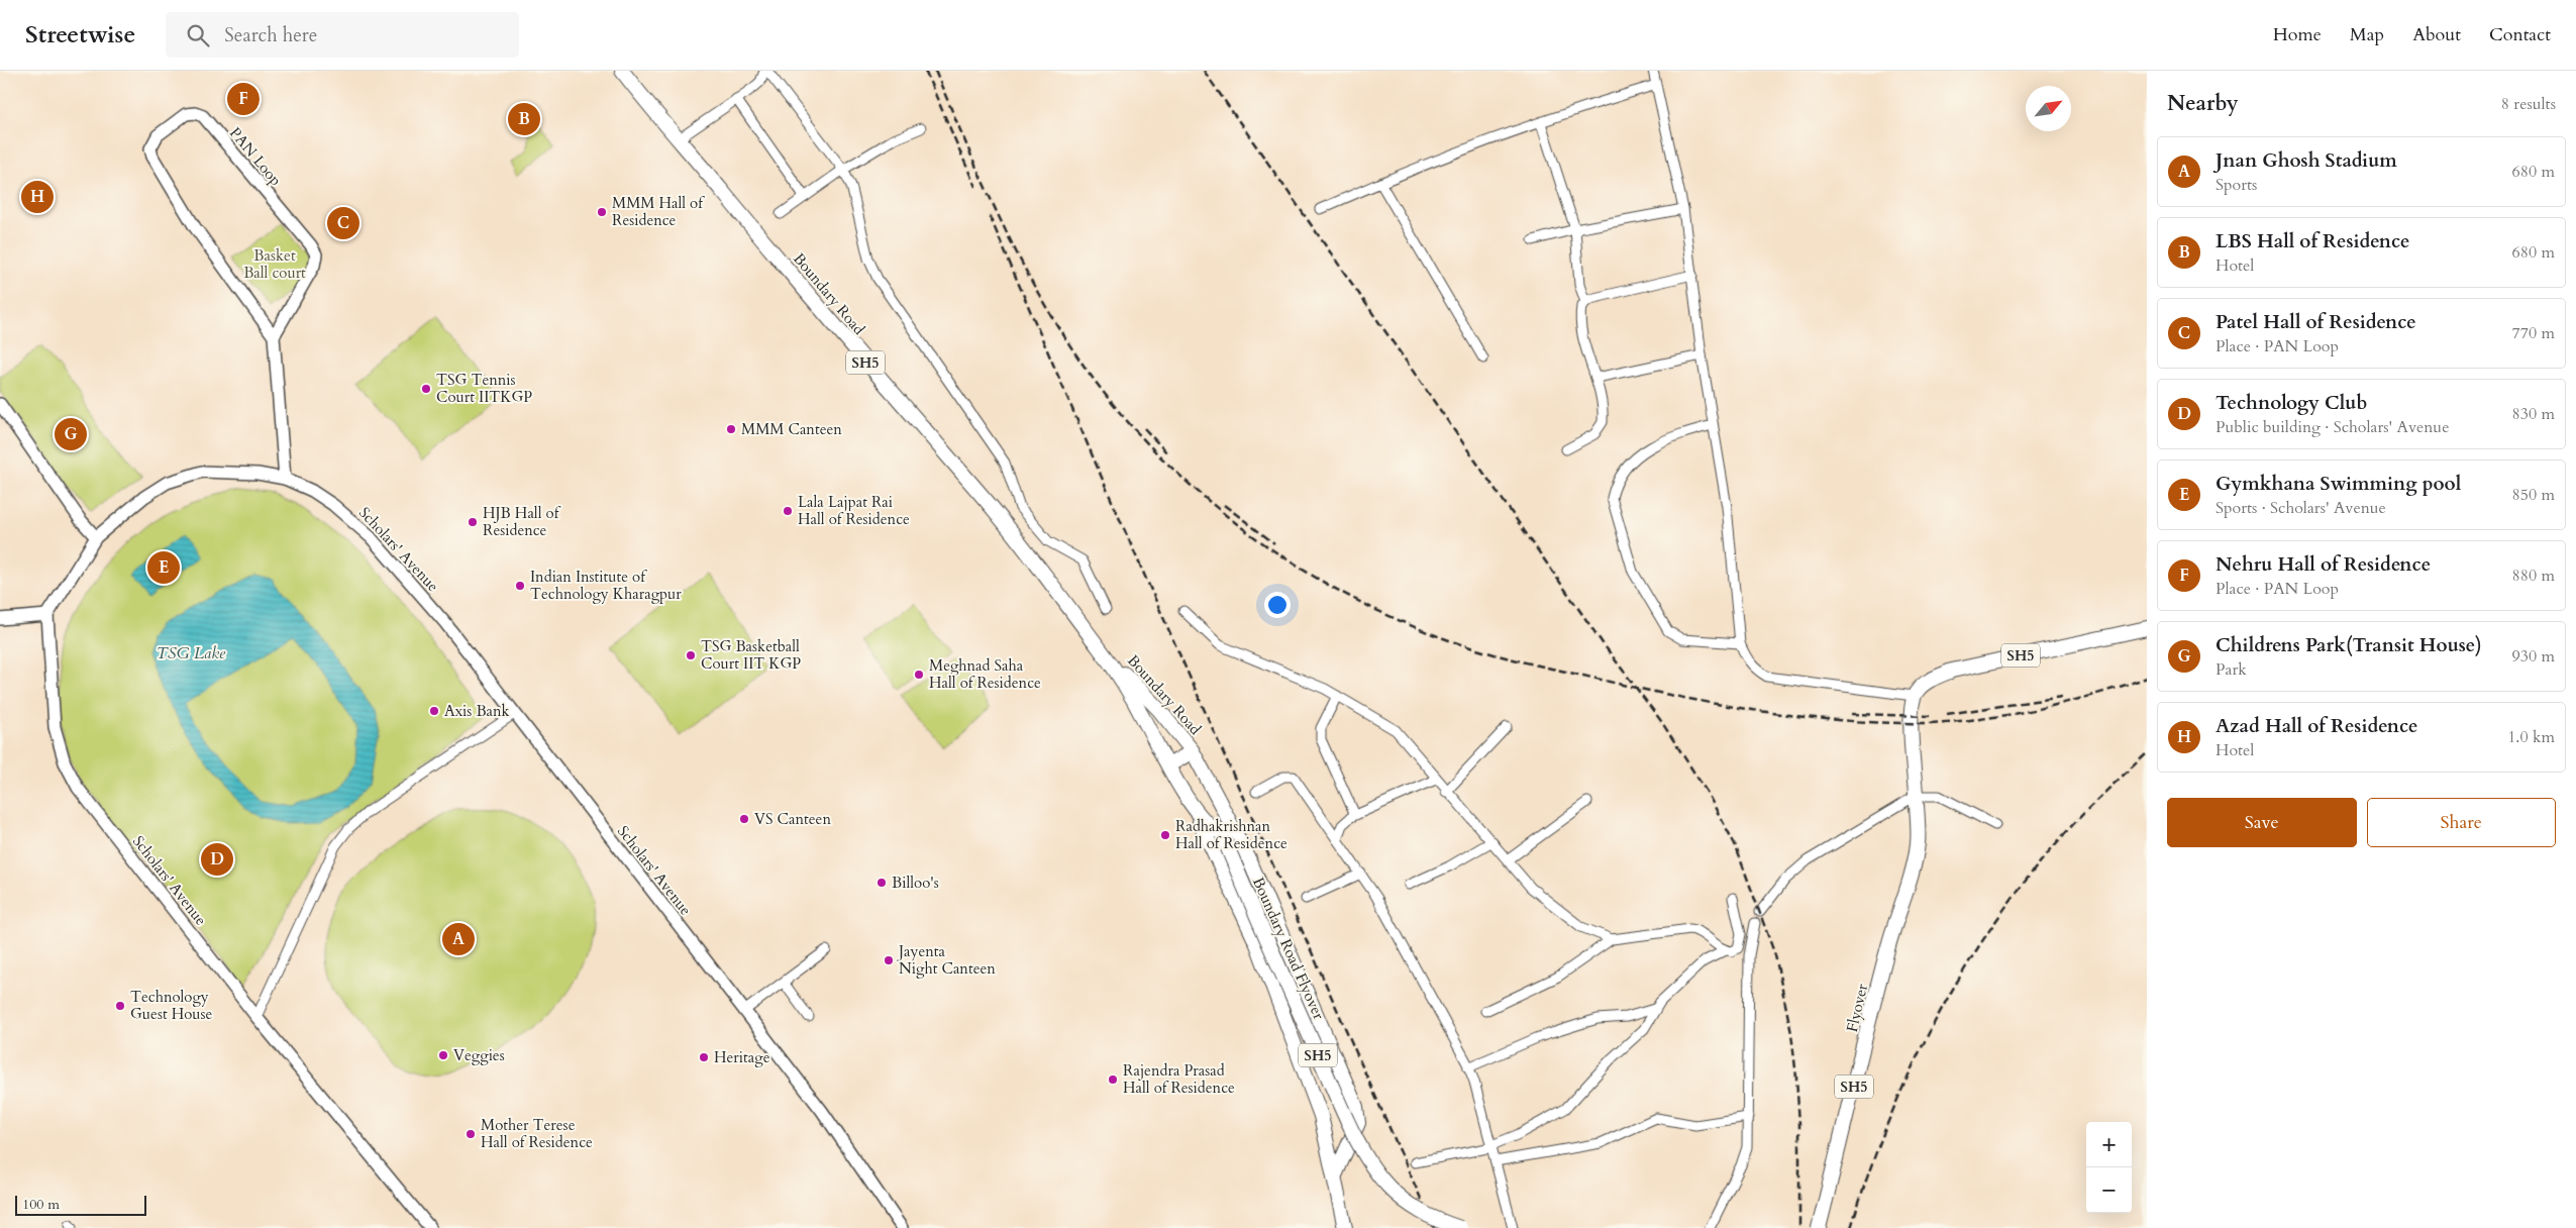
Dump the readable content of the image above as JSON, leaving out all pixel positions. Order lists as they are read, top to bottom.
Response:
{
  "streets": {
    "main road": [
      "Boundary Road",
      "SH5",
      "Boundary Road Flyover",
      "Flyover"
    ],
    "street": ["PAN Loop", "Scholars' Avenue"]
  },
  "crossings": [
    ["Boundary Road", "Boundary Road Flyover"],
    ["SH5", "Flyover"]
  ],
  "water": ["TSG Lake"],
  "parks": ["Basket Ball court"],
  "places": [
    "MMM Hall of Residence",
    "TSG Tennis Court IITKGP",
    "MMM Canteen",
    "Lala Lajpat Rai Hall of Residence",
    "HJB Hall of Residence",
    "Indian Institute of Technology Kharagpur",
    "TSG Basketball Court IIT KGP",
    "Meghnad Saha Hall of Residence",
    "Axis Bank",
    "VS Canteen",
    "Radhakrishnan Hall of Residence",
    "Billoo's",
    "Jayenta Night Canteen",
    "Technology Guest House",
    "Veggies",
    "Heritage",
    "Rajendra Prasad Hall of Residence",
    "Mother Terese Hall of Residence"
  ],
  "scale_bar": "100 m",
  "north": "top right",
  "page": {
    "header": "Streetwise",
    "search": "Search here",
    "nav": [
      "Home",
      "Map",
      "About",
      "Contact"
    ],
    "heading": ["Nearby", "8 results"],
    "pins": [
      "F",
      "B",
      "H",
      "C",
      "G",
      "E",
      "D",
      "A"
    ],
    "list": [
      {
        "mark": "A",
        "name": "Jnan Ghosh Stadium",
        "note": "Sports",
        "value": "680 m"
      },
      {
        "mark": "B",
        "name": "LBS Hall of Residence",
        "note": "Hotel",
        "value": "680 m"
      },
      {
        "mark": "C",
        "name": "Patel Hall of Residence",
        "note": "Place · PAN Loop",
        "value": "770 m"
      },
      {
        "mark": "D",
        "name": "Technology Club",
        "note": "Public building · Scholars' Avenue",
        "value": "830 m"
      },
      {
        "mark": "E",
        "name": "Gymkhana Swimming pool",
        "note": "Sports · Scholars' Avenue",
        "value": "850 m"
      },
      {
        "mark": "F",
        "name": "Nehru Hall of Residence",
        "note": "Place · PAN Loop",
        "value": "880 m"
      },
      {
        "mark": "G",
        "name": "Childrens Park(Transit House)",
        "note": "Park",
        "value": "930 m"
      },
      {
        "mark": "H",
        "name": "Azad Hall of Residence",
        "note": "Hotel",
        "value": "1.0 km"
      }
    ],
    "buttons": ["Save", "Share"],
    "map_buttons": ["+", "−"],
    "scale": "100 m"
  }
}
